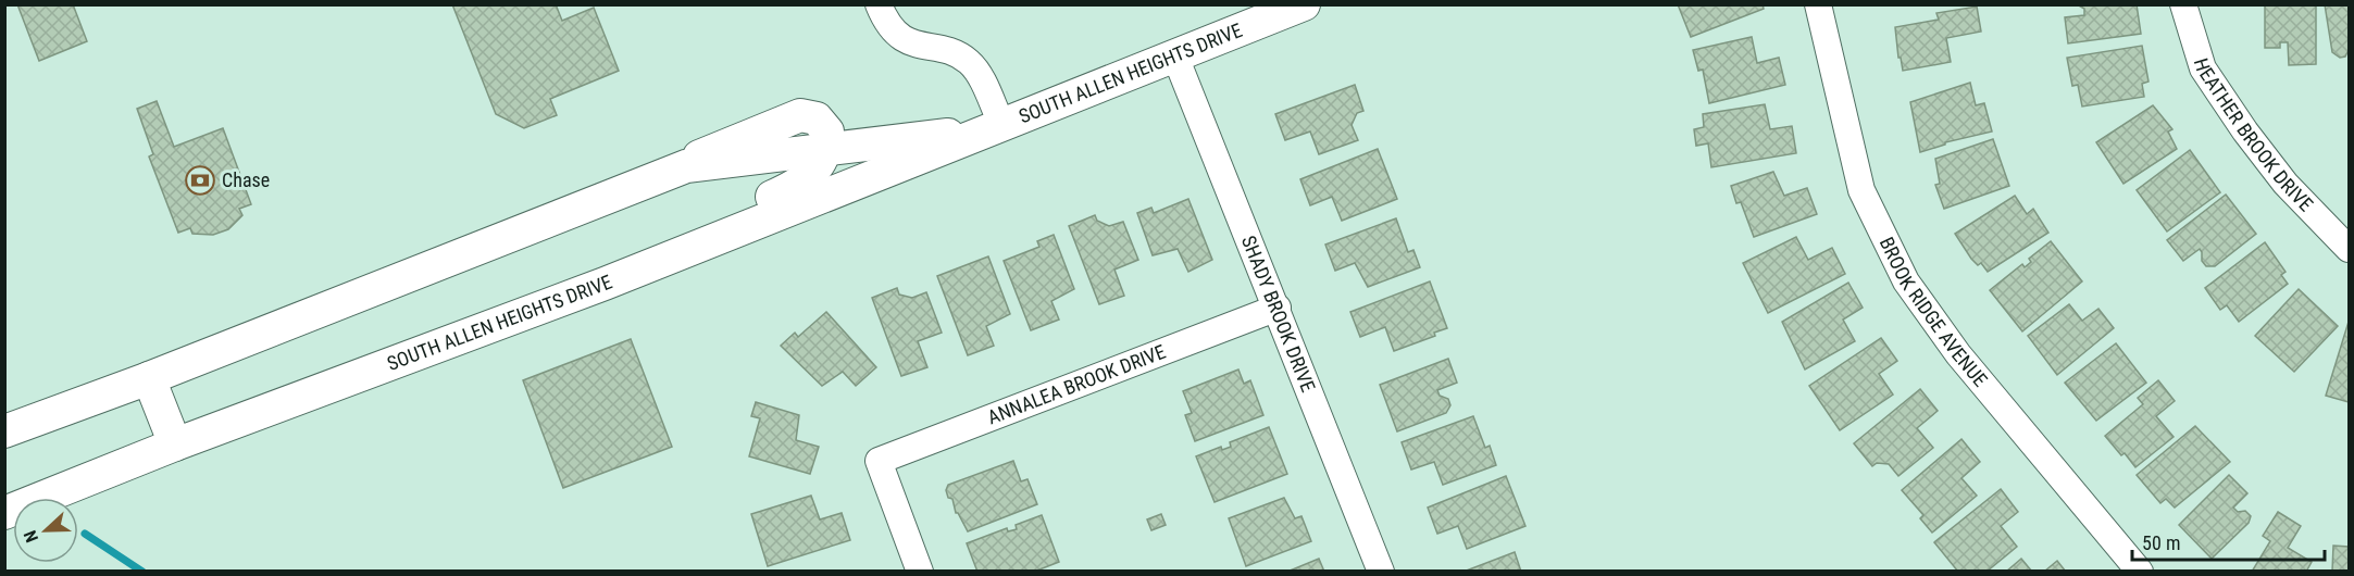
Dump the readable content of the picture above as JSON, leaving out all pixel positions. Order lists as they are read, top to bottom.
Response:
{
  "streets": {
    "main road": ["SOUTH ALLEN HEIGHTS DRIVE"],
    "street": [
      "HEATHER BROOK DRIVE",
      "BROOK RIDGE AVENUE",
      "SHADY BROOK DRIVE",
      "ANNALEA BROOK DRIVE"
    ]
  },
  "crossings": [
    ["SOUTH ALLEN HEIGHTS DRIVE", "SHADY BROOK DRIVE"],
    ["SHADY BROOK DRIVE", "ANNALEA BROOK DRIVE"]
  ],
  "places": {
    "bank": ["Chase"]
  },
  "scale_bar": "50 m",
  "north": "left"
}
